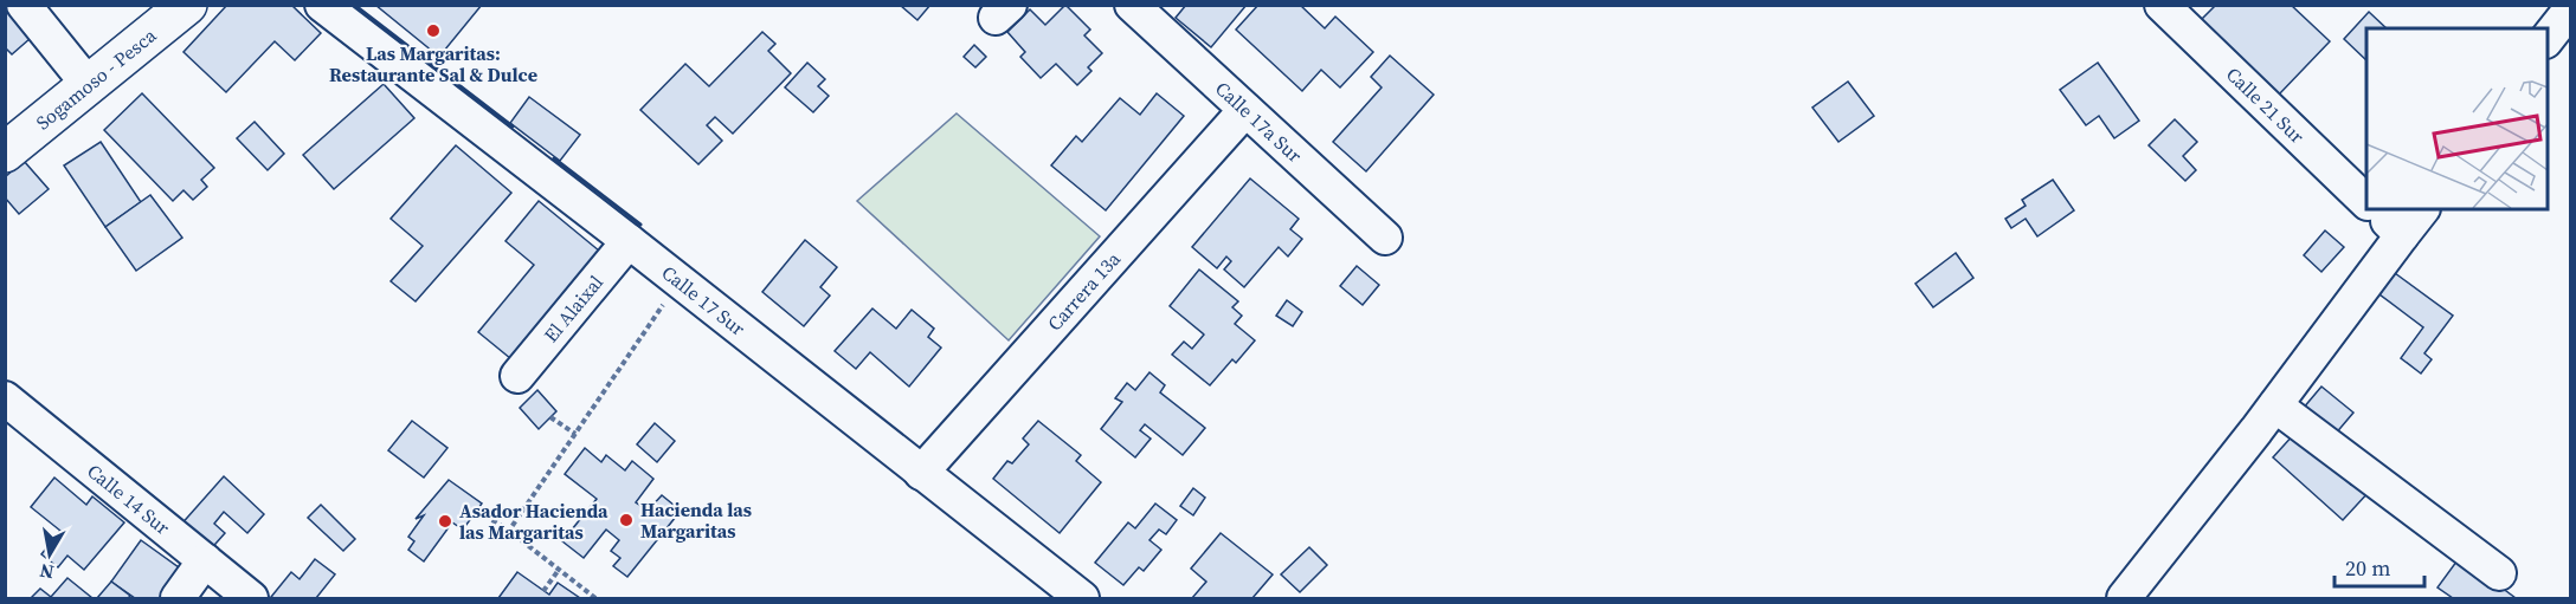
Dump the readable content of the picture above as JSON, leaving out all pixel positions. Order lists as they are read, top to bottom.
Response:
{
  "streets": {
    "main road": ["Sogamoso - Pesca"],
    "street": [
      "Calle 21 Sur",
      "Calle 17a Sur",
      "Carrera 13a",
      "Calle 17 Sur",
      "El Alaixal",
      "Calle 14 Sur"
    ]
  },
  "crossings": [
    ["Calle 17a Sur", "Carrera 13a"],
    ["Carrera 13a", "Calle 17 Sur"],
    ["Calle 17 Sur", "El Alaixal"]
  ],
  "places": ["Las Margaritas: Restaurante Sal & Dulce", "Hacienda las Margaritas", "Asador Hacienda las Margaritas"],
  "scale_bar": "20 m",
  "north": "bottom"
}
